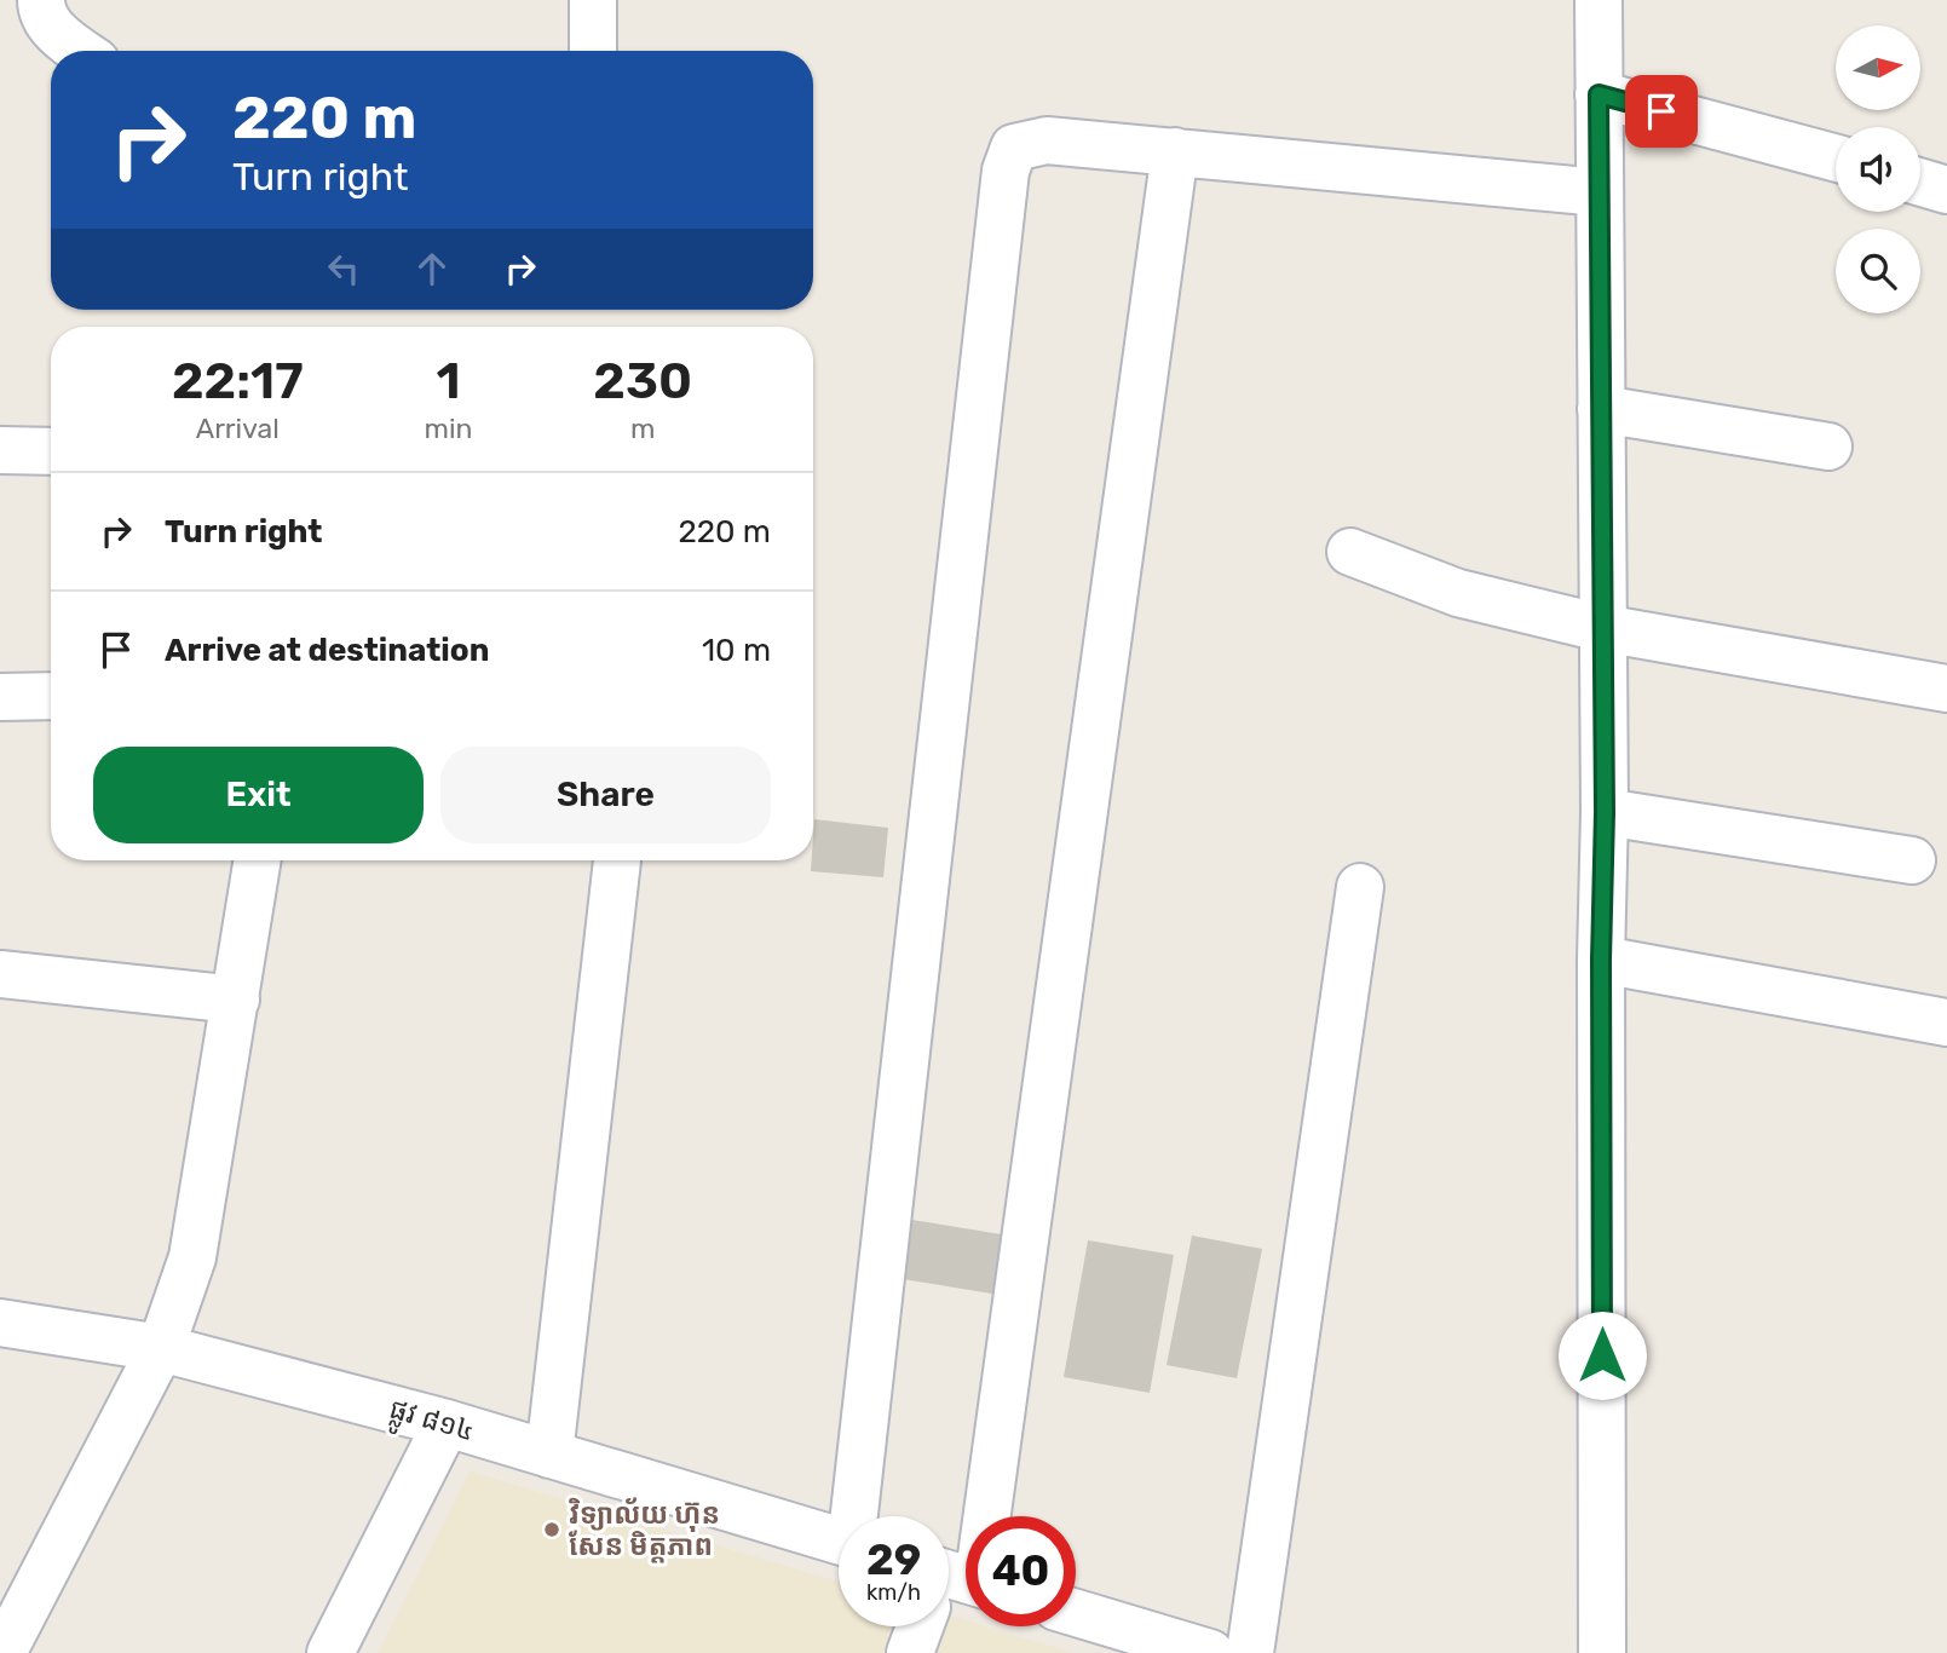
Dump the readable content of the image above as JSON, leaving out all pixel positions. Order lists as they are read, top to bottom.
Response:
{
  "streets": {
    "street": ["ផ្លូវ ៨១៤"]
  },
  "places": ["វិទ្យាល័យ ហ៊ុន សែន មិត្តភាព"],
  "north": "right",
  "page": {
    "turn": ["220 m", "Turn right"],
    "eta": [
      "22:17",
      "Arrival",
      "1",
      "min",
      "230",
      "m"
    ],
    "list": [
      {
        "name": "Turn right",
        "value": "220 m"
      },
      {
        "name": "Arrive at destination",
        "value": "10 m"
      }
    ],
    "buttons": ["Exit", "Share"],
    "speed": "29 km/h",
    "limit": "40"
  }
}
